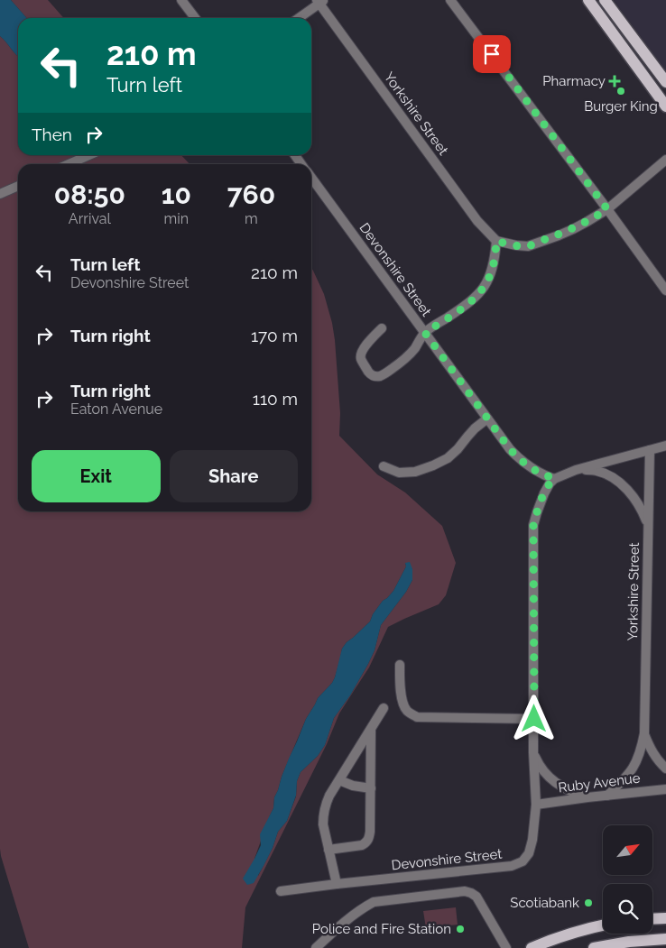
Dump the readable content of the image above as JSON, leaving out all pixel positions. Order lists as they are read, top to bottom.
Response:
{
  "streets": {
    "street": ["Yorkshire Street", "Devonshire Street", "Ruby Avenue"]
  },
  "crossings": [
    ["Yorkshire Street", "Ruby Avenue"],
    ["Devonshire Street", "Ruby Avenue"]
  ],
  "places": {
    "health": ["Pharmacy"],
    "other": ["Burger King", "Scotiabank", "Police and Fire Station"]
  },
  "north": "top right",
  "page": {
    "turn": ["210 m", "Turn left"],
    "then": "Then",
    "eta": [
      "08:50",
      "Arrival",
      "10",
      "min",
      "760",
      "m"
    ],
    "list": [
      {
        "name": "Turn left",
        "note": "Devonshire Street",
        "value": "210 m"
      },
      {
        "name": "Turn right",
        "value": "170 m"
      },
      {
        "name": "Turn right",
        "note": "Eaton Avenue",
        "value": "110 m"
      }
    ],
    "buttons": ["Exit", "Share"]
  }
}
